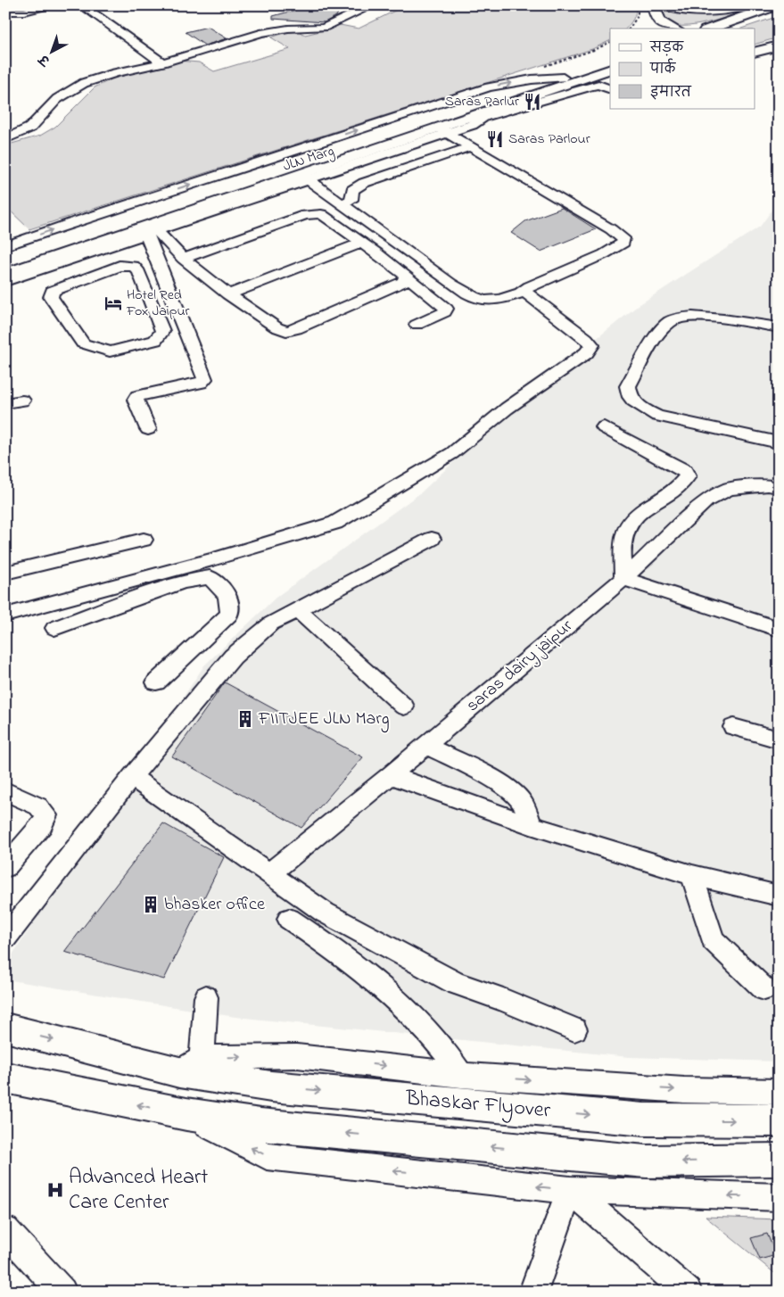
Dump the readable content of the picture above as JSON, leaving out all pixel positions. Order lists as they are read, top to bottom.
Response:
{
  "streets": {
    "main road": ["JLN Marg", "Bhaskar Flyover"],
    "street": ["saras dairy jaipur"]
  },
  "places": {
    "restaurant": ["Saras Parlur", "Saras Parlour"],
    "hotel": ["Hotel Red Fox Jaipur"],
    "building": ["FIITJEE JLN Marg", "bhasker office"],
    "hospital": ["Advanced Heart Care Center"]
  },
  "legend": ["सड़क", "पार्क", "इमारत"],
  "north": "bottom left"
}
